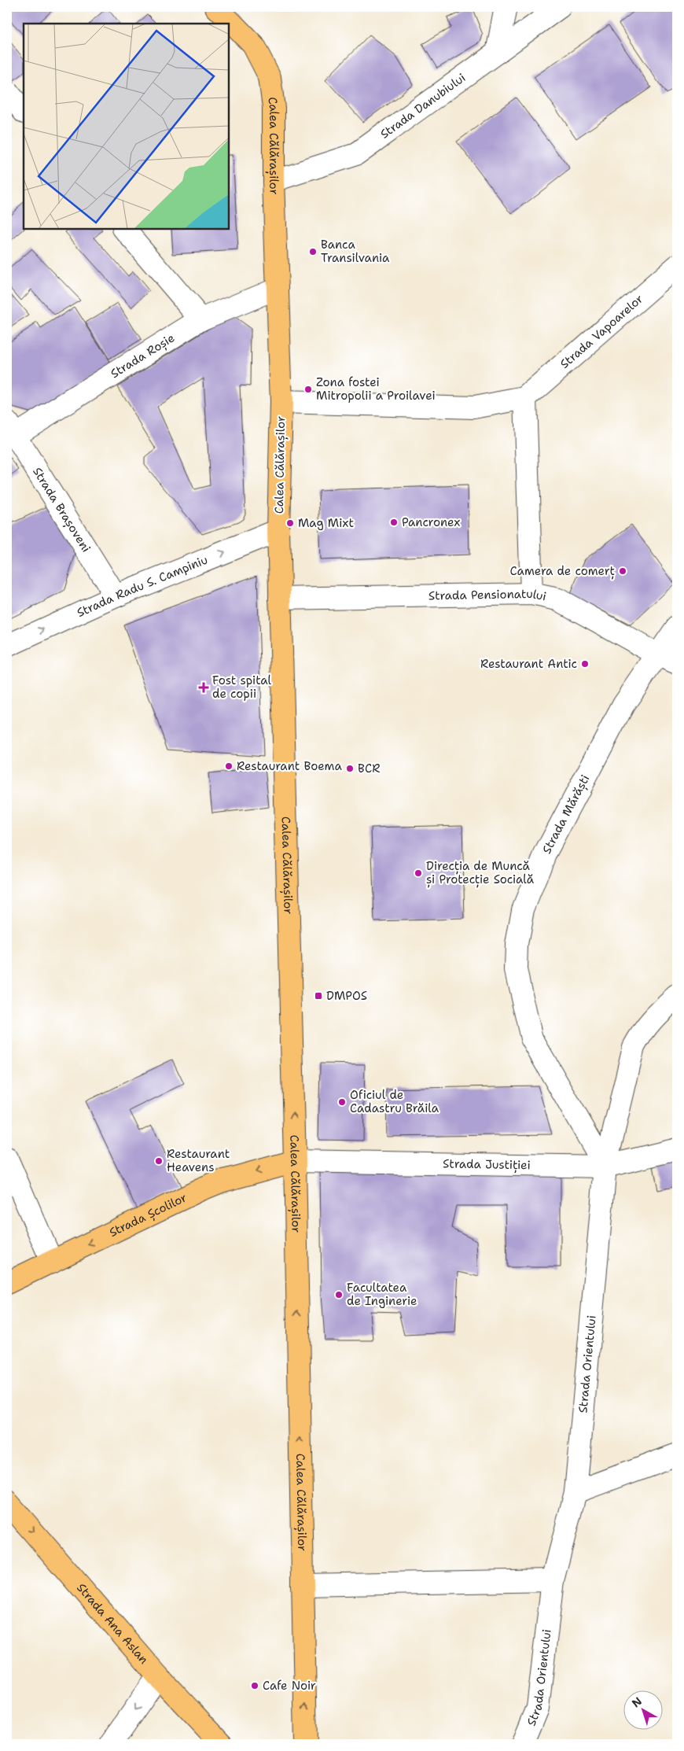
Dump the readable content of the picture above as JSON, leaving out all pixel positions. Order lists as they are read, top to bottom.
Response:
{
  "streets": {
    "main road": ["Calea Călărașilor", "Strada Școlilor", "Strada Ana Aslan"],
    "street": [
      "Strada Danubiului",
      "Strada Vapoarelor",
      "Strada Roșie",
      "Strada Brașoveni",
      "Strada Radu S. Campiniu",
      "Strada Pensionatului",
      "Strada Mărăști",
      "Strada Justiției",
      "Strada Orientului"
    ]
  },
  "crossings": [
    ["Strada Danubiului", "Calea Călărașilor"],
    ["Calea Călărașilor", "Strada Roșie"],
    ["Calea Călărașilor", "Strada Radu S. Campiniu"],
    ["Calea Călărașilor", "Strada Pensionatului"],
    ["Calea Călărașilor", "Strada Justiției"],
    ["Calea Călărașilor", "Strada Școlilor"],
    ["Strada Roșie", "Strada Brașoveni"],
    ["Strada Brașoveni", "Strada Radu S. Campiniu"],
    ["Strada Pensionatului", "Strada Mărăști"],
    ["Strada Mărăști", "Strada Justiției"],
    ["Strada Mărăști", "Strada Orientului"],
    ["Strada Justiției", "Strada Școlilor"],
    ["Strada Justiției", "Strada Orientului"]
  ],
  "one_way": [
    "Calea Călărașilor",
    "Strada Radu S. Campiniu",
    "Strada Școlilor",
    "Strada Ana Aslan"
  ],
  "places": {
    "other": [
      "Banca Transilvania",
      "Zona fostei Mitropolii a Proilavei",
      "Pancronex",
      "Mag Mixt",
      "Camera de comerț",
      "Restaurant Antic",
      "Restaurant Boema",
      "BCR",
      "Direcția de Muncă și Protecție Socială",
      "Oficiul de Cadastru Brăila",
      "Restaurant Heavens",
      "Facultatea de Inginerie",
      "Cafe Noir"
    ],
    "health": ["Fost spital de copii"],
    "transit": ["DMPOS"]
  },
  "north": "top left"
}
